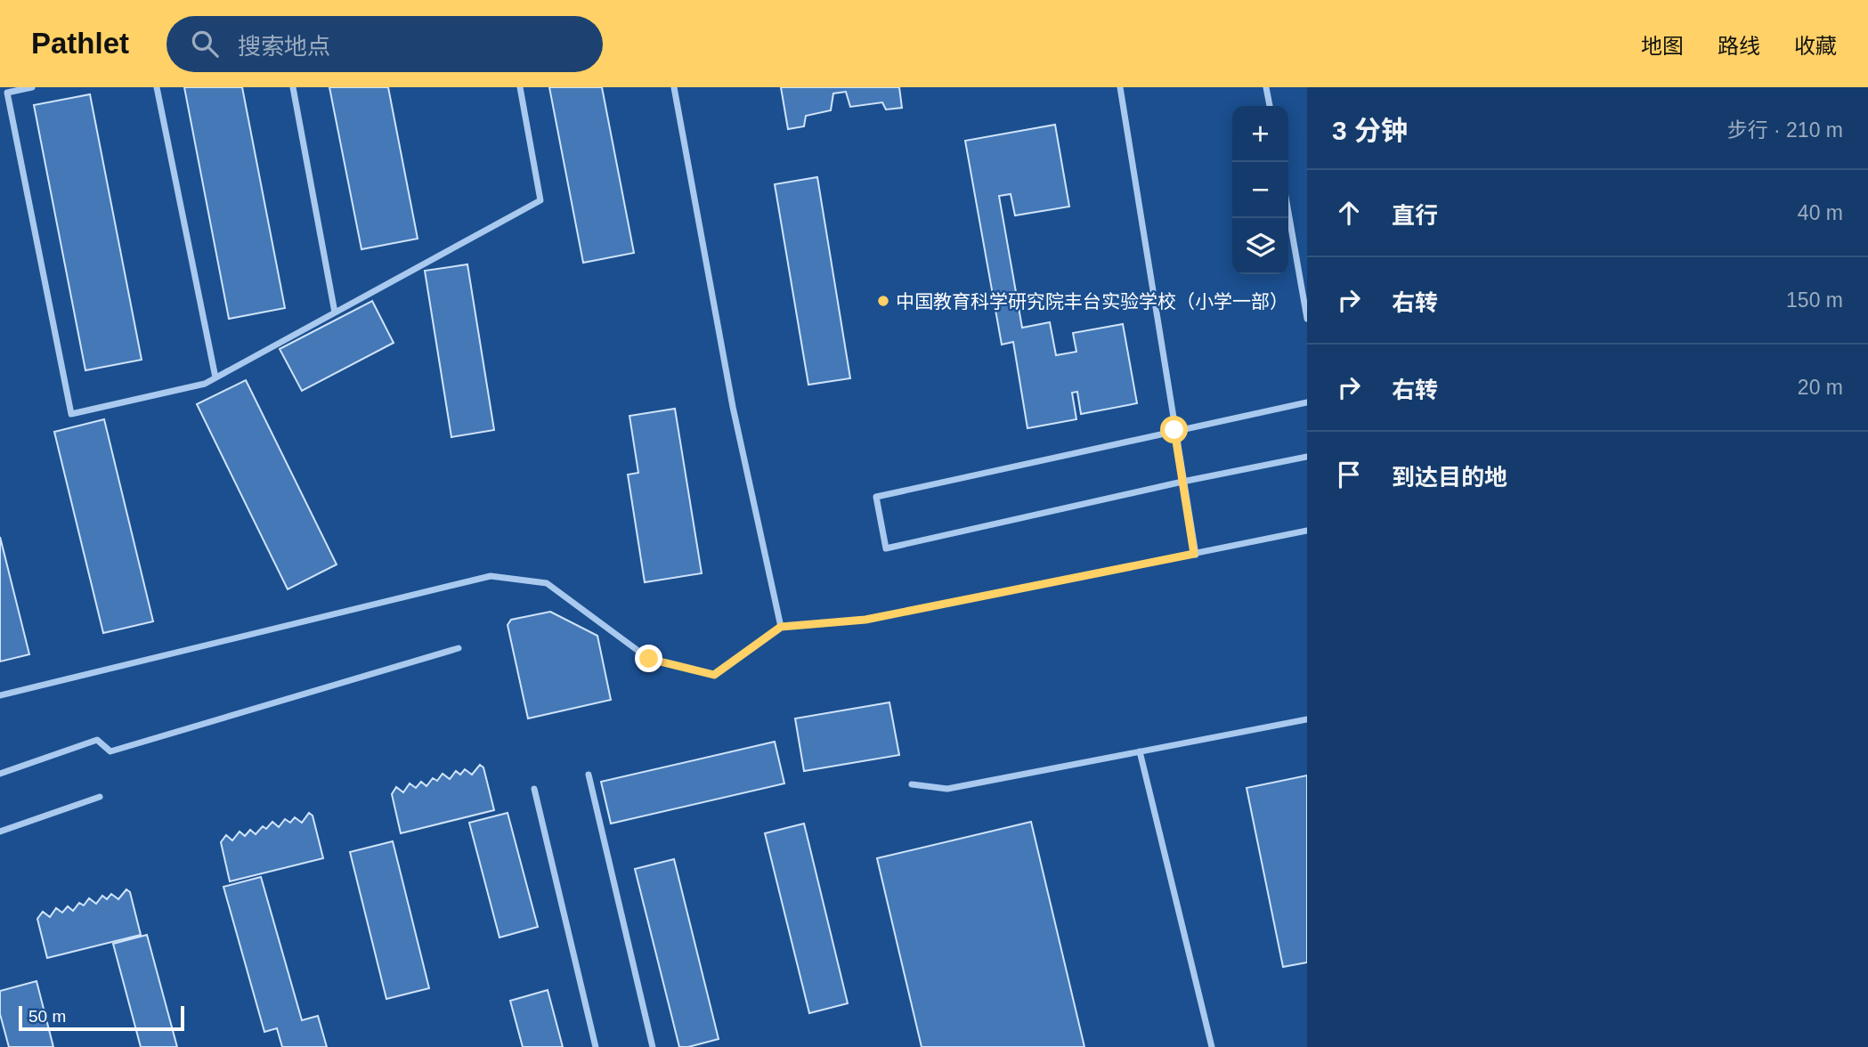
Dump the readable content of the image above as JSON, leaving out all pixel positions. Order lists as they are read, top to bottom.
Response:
{
  "places": ["中国教育科学研究院丰台实验学校（小学一部）"],
  "scale_bar": "50 m",
  "page": {
    "header": "Pathlet",
    "search": "搜索地点",
    "nav": ["地图", "路线", "收藏"],
    "heading": ["3 分钟", "步行 · 210 m"],
    "map_buttons": ["+", "−"],
    "list": [
      ["直行", "40 m"],
      ["右转", "150 m"],
      ["右转", "20 m"],
      "到达目的地"
    ],
    "scale": "50 m"
  }
}
